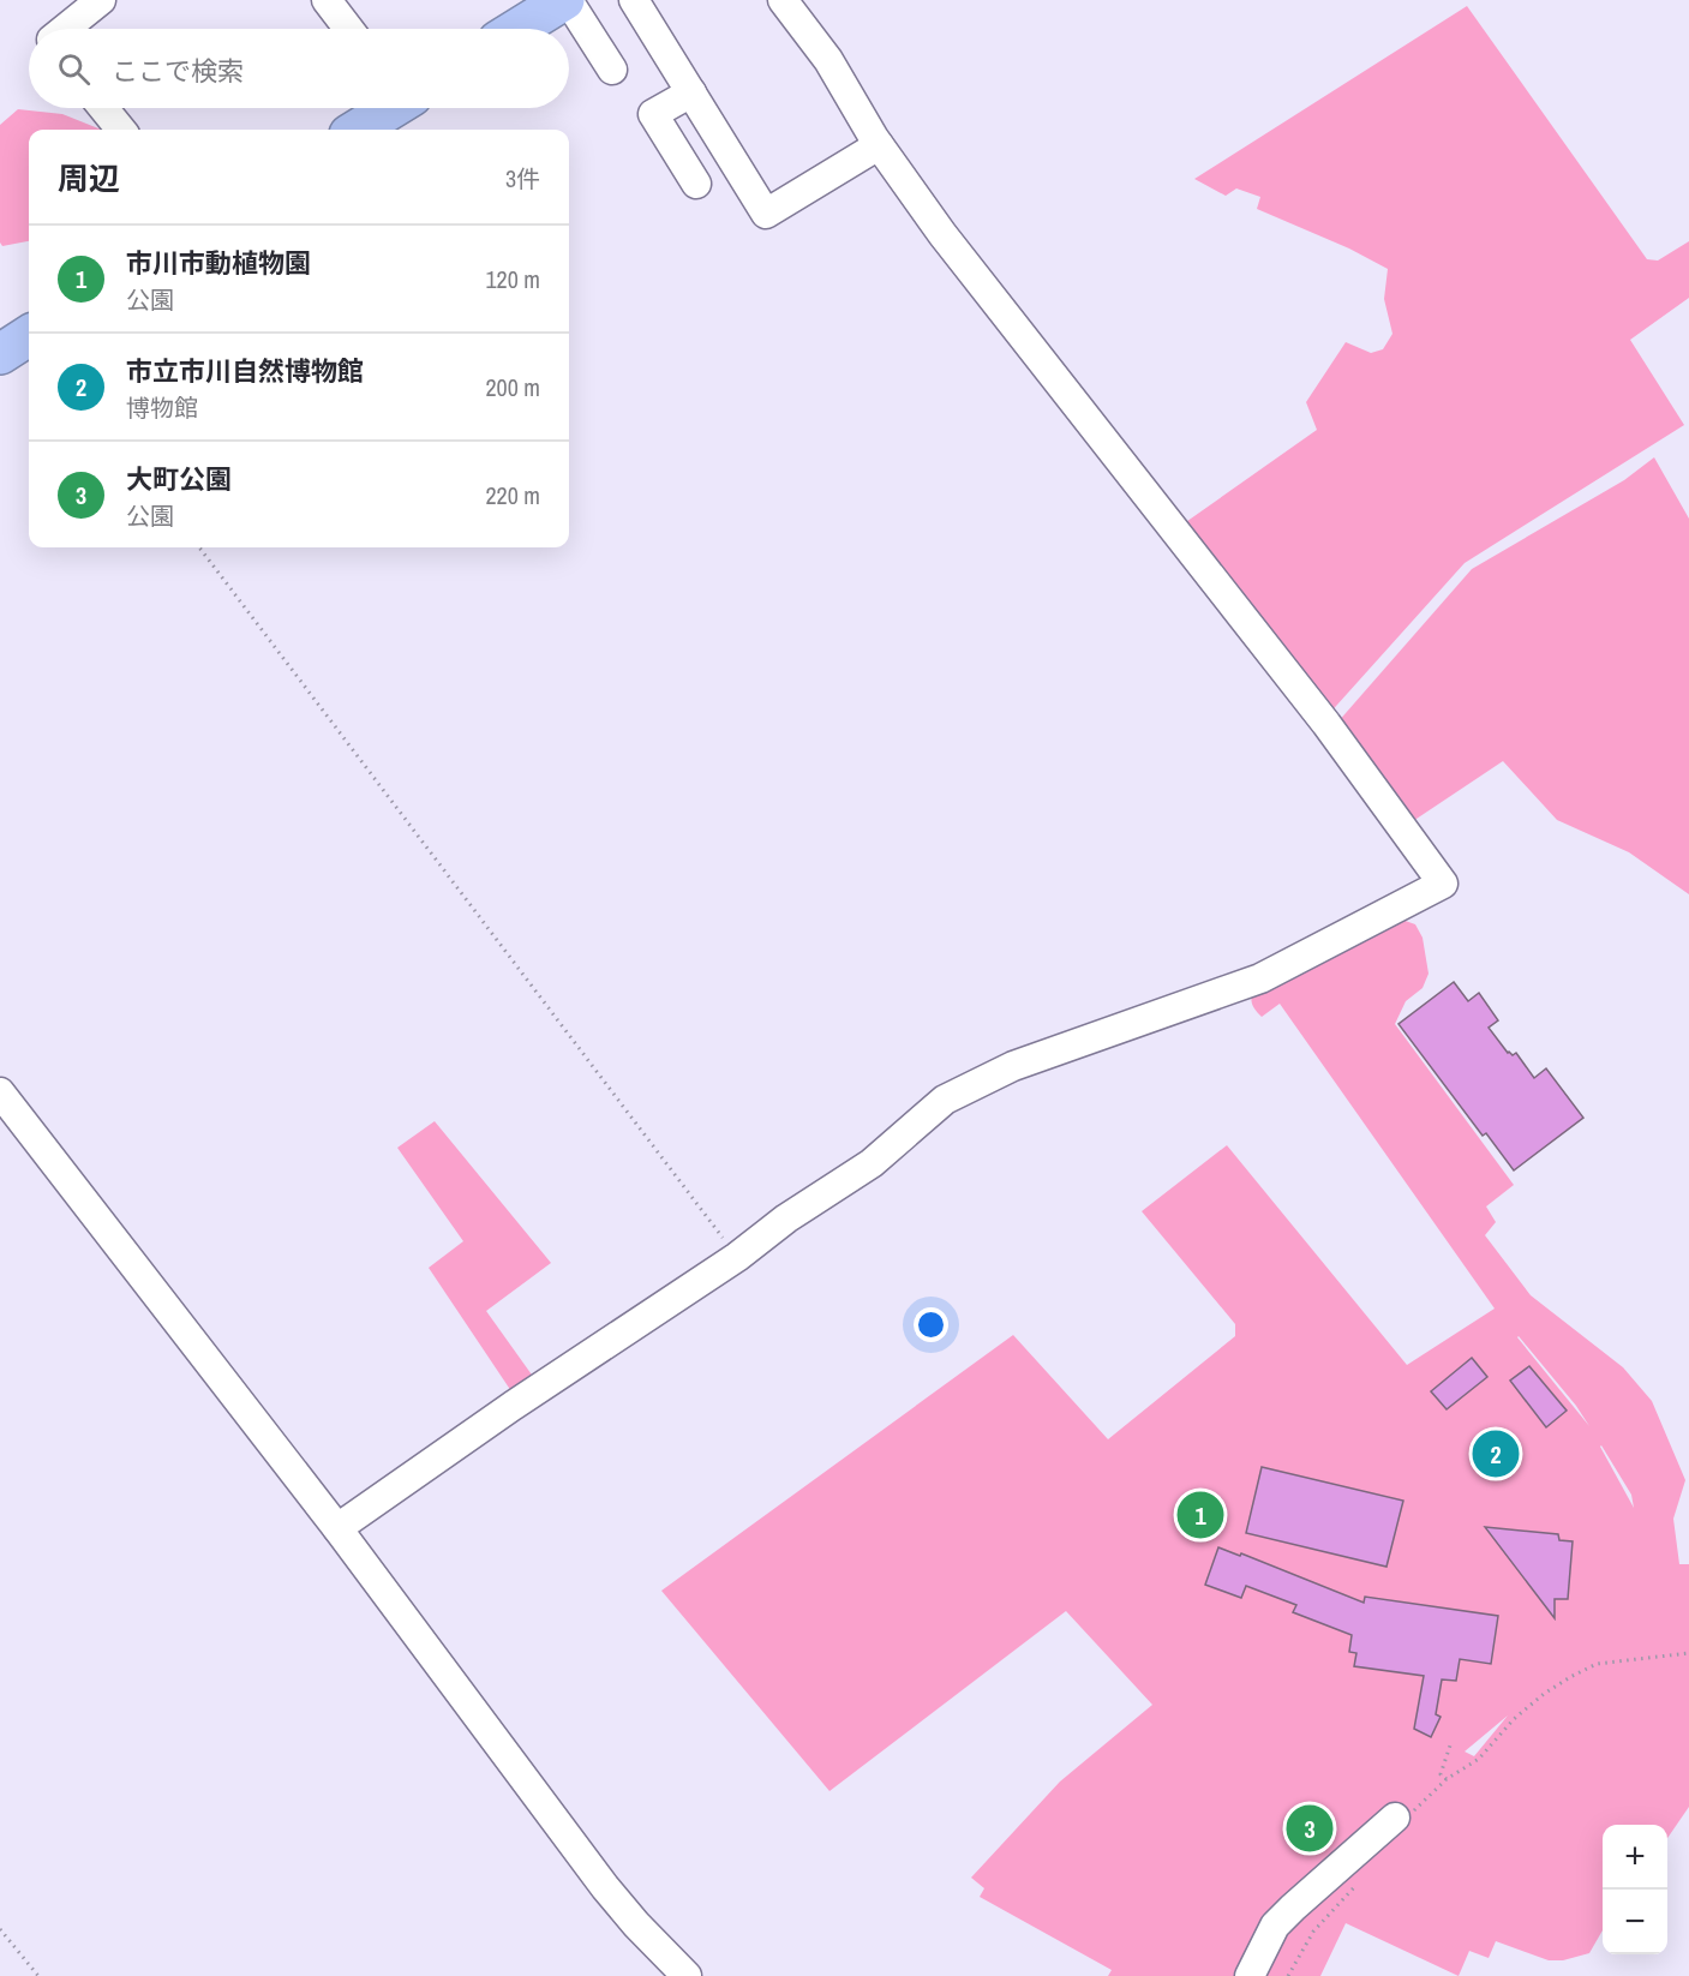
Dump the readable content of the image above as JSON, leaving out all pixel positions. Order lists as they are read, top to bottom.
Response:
{
  "page": {
    "search": "ここで検索",
    "heading": ["周辺", "3件"],
    "list": [
      {
        "mark": "1",
        "name": "市川市動植物園",
        "note": "公園",
        "value": "120 m"
      },
      {
        "mark": "2",
        "name": "市立市川自然博物館",
        "note": "博物館",
        "value": "200 m"
      },
      {
        "mark": "3",
        "name": "大町公園",
        "note": "公園",
        "value": "220 m"
      }
    ],
    "pins": ["2", "1", "3"],
    "map_buttons": ["+", "−"]
  }
}
